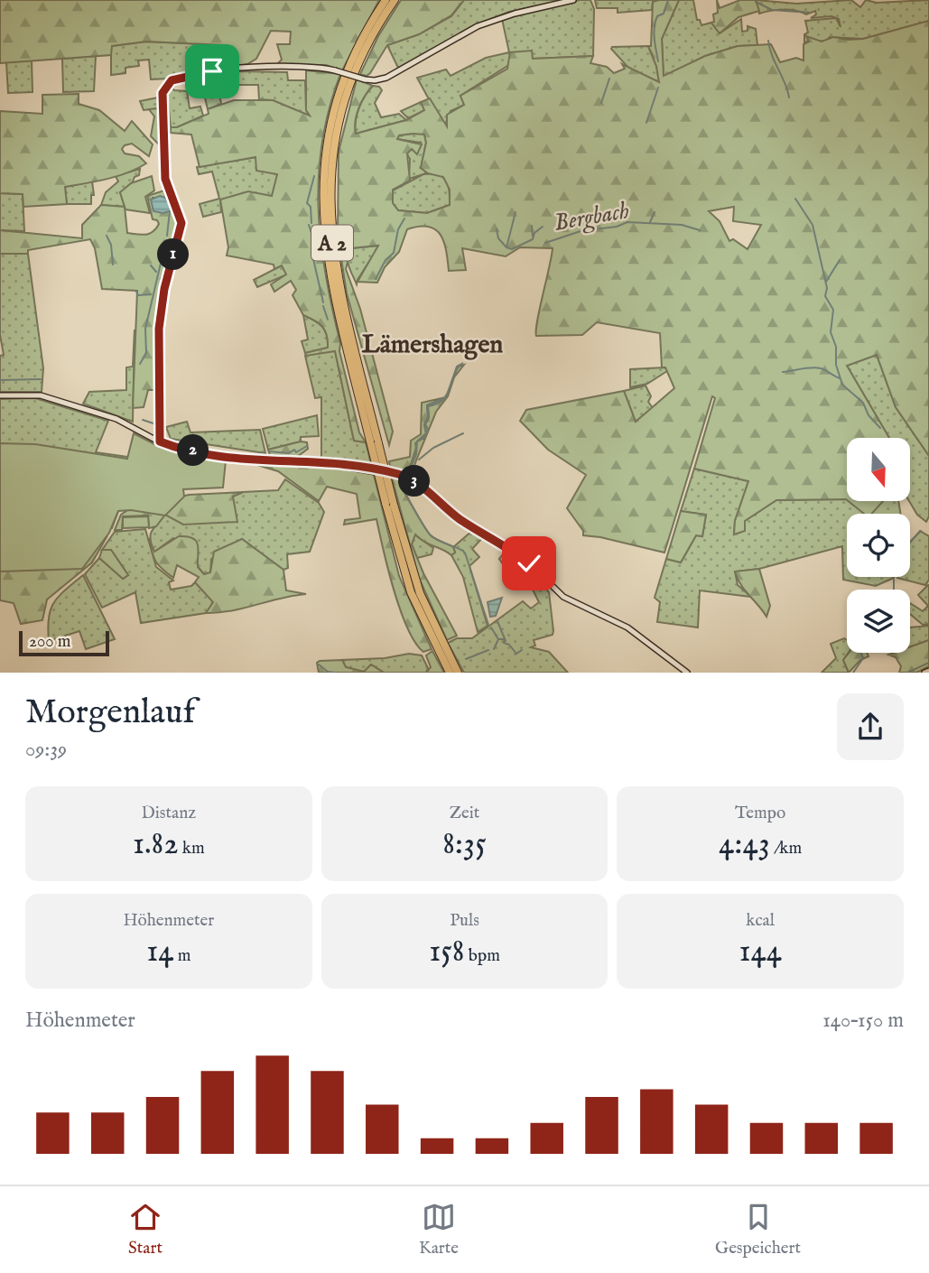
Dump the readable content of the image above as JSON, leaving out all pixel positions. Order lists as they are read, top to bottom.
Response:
{
  "streets": {
    "highway": ["A 2"]
  },
  "districts": ["Lämershagen"],
  "water": ["Bergbach"],
  "scale_bar": "200 m",
  "north": "bottom",
  "page": {
    "pins": ["1", "2", "3"],
    "scale": "200 m",
    "heading": ["Morgenlauf", "09:39"],
    "stats": [
      ["Distanz", "1.82 km"],
      ["Zeit", "8:35"],
      ["Tempo", "4:43 /km"],
      ["Höhenmeter", "14 m"],
      ["Puls", "158 bpm"],
      ["kcal", "144"]
    ],
    "chart": ["Höhenmeter", "140–150 m"],
    "tabs": ["Start", "Karte", "Gespeichert"]
  }
}
